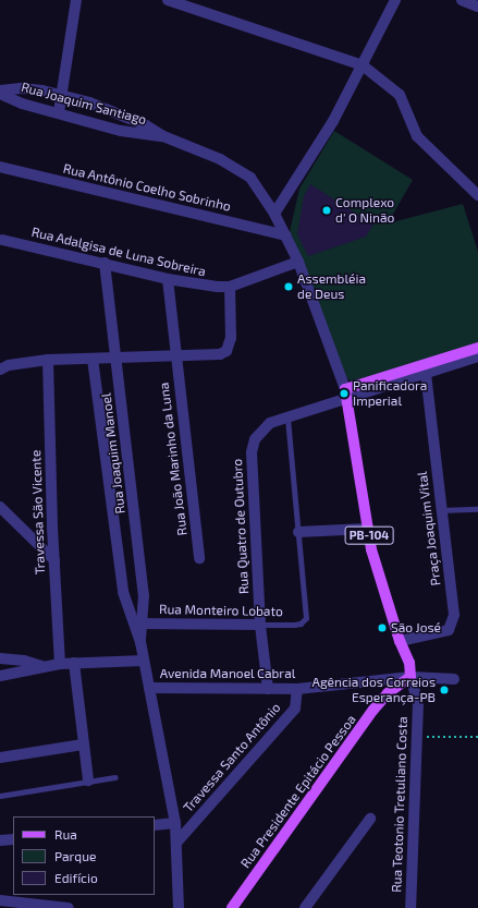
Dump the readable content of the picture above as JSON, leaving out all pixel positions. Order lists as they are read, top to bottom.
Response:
{
  "streets": {
    "main road": ["PB-104", "Rua Presidente Epitácio Pessoa"],
    "street": [
      "Rua Joaquim Santiago",
      "Rua Antônio Coelho Sobrinho",
      "Rua Adalgisa de Luna Sobreira",
      "Rua Joaquim Manoel",
      "Rua João Marinho da Luna",
      "Travessa São Vicente",
      "Rua Quatro de Outubro",
      "Praça Joaquim Vital",
      "Rua Monteiro Lobato",
      "Avenida Manoel Cabral",
      "Travessa Santo Antônio",
      "Rua Teotonio Tretuliano Costa"
    ]
  },
  "crossings": [
    ["Rua Joaquim Santiago", "Rua Antônio Coelho Sobrinho"],
    ["Rua Joaquim Santiago", "Rua Quatro de Outubro"],
    ["Rua Joaquim Santiago", "PB-104"],
    ["Rua Adalgisa de Luna Sobreira", "Rua Joaquim Manoel"],
    ["Rua Adalgisa de Luna Sobreira", "Rua João Marinho da Luna"],
    ["Rua Joaquim Manoel", "Rua Monteiro Lobato"],
    ["Rua Joaquim Manoel", "Avenida Manoel Cabral"],
    ["Rua Joaquim Manoel", "Travessa Santo Antônio"],
    ["Rua Quatro de Outubro", "Praça Joaquim Vital"],
    ["Rua Quatro de Outubro", "PB-104"],
    ["Rua Quatro de Outubro", "Rua Monteiro Lobato"],
    ["Rua Quatro de Outubro", "Avenida Manoel Cabral"],
    ["Praça Joaquim Vital", "PB-104"],
    ["PB-104", "Avenida Manoel Cabral"],
    ["PB-104", "Rua Presidente Epitácio Pessoa"],
    ["PB-104", "Rua Teotonio Tretuliano Costa"],
    ["Avenida Manoel Cabral", "Travessa Santo Antônio"],
    ["Avenida Manoel Cabral", "Rua Presidente Epitácio Pessoa"],
    ["Avenida Manoel Cabral", "Rua Teotonio Tretuliano Costa"],
    ["Rua Presidente Epitácio Pessoa", "Rua Teotonio Tretuliano Costa"]
  ],
  "places": [
    "Complexo d' O Ninão",
    "Assembléia de Deus",
    "Panificadora Imperial",
    "São José",
    "Agência dos Correios Esperança-PB"
  ],
  "legend": ["Rua", "Parque", "Edifício"]
}
